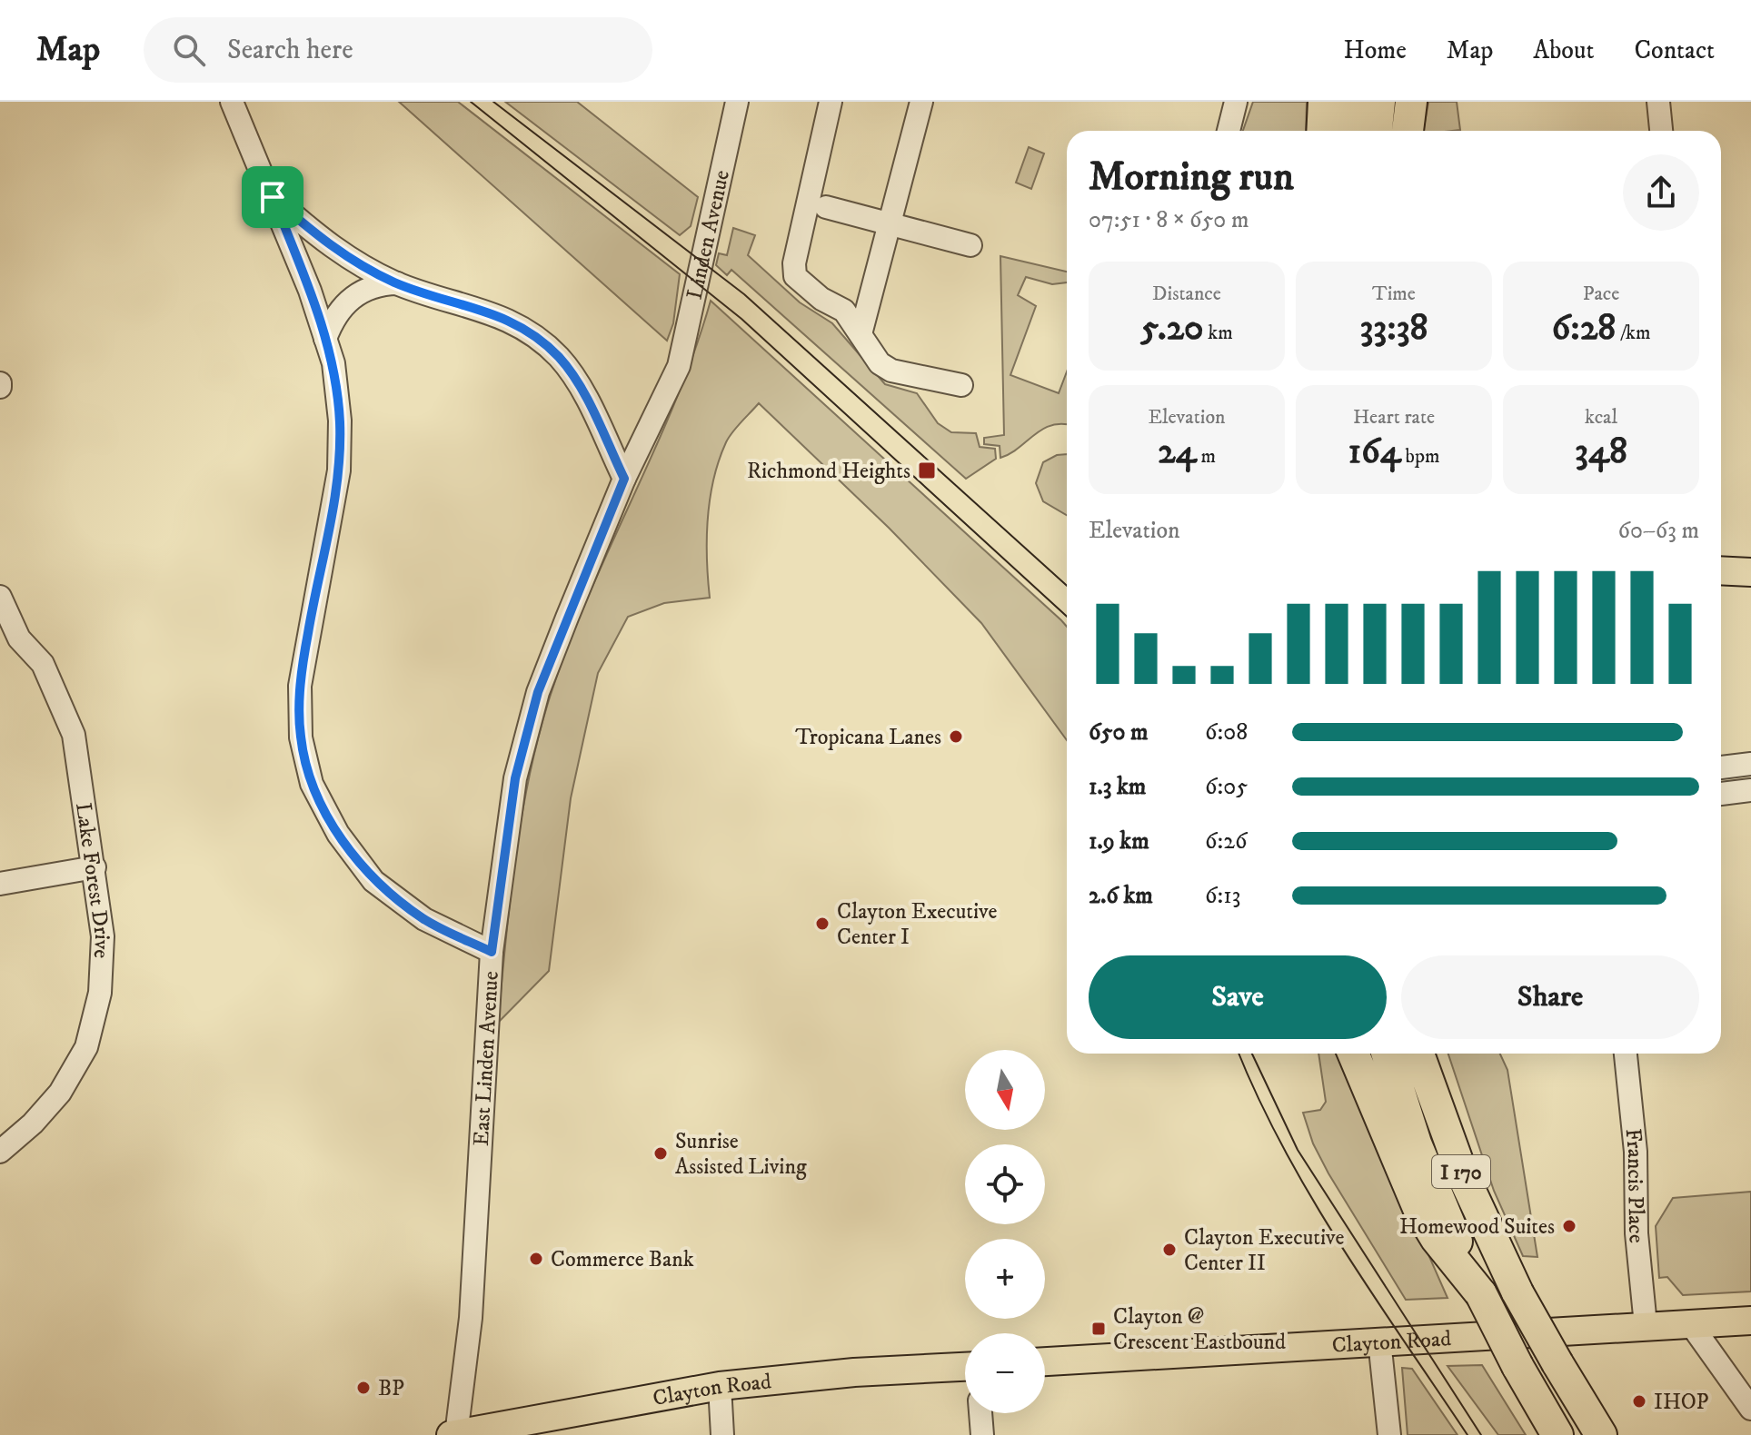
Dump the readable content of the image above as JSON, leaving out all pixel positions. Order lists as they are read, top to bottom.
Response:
{
  "streets": {
    "highway": ["I 170"],
    "main road": ["Clayton Road"],
    "street": [
      "Linden Avenue",
      "Lake Forest Drive",
      "East Linden Avenue",
      "Francis Place"
    ]
  },
  "crossings": [
    ["Linden Avenue", "East Linden Avenue"],
    ["East Linden Avenue", "Clayton Road"],
    ["Francis Place", "Clayton Road"]
  ],
  "places": {
    "transit": ["Richmond Heights", "Clayton @ Crescent Eastbound"],
    "other": [
      "Tropicana Lanes",
      "Clayton Executive Center I",
      "Sunrise Assisted Living",
      "Homewood Suites",
      "Clayton Executive Center II",
      "Commerce Bank",
      "BP",
      "IHOP"
    ]
  },
  "north": "bottom",
  "page": {
    "header": "Map",
    "search": "Search here",
    "nav": [
      "Home",
      "Map",
      "About",
      "Contact"
    ],
    "heading": ["Morning run", "07:51 · 8 × 650 m"],
    "stats": [
      ["Distance", "5.20 km"],
      ["Time", "33:38"],
      ["Pace", "6:28 /km"],
      ["Elevation", "24 m"],
      ["Heart rate", "164 bpm"],
      ["kcal", "348"]
    ],
    "chart": ["Elevation", "60–63 m"],
    "list": [
      {
        "name": "650 m",
        "note": "6:08"
      },
      {
        "name": "1.3 km",
        "note": "6:05"
      },
      {
        "name": "1.9 km",
        "note": "6:26"
      },
      {
        "name": "2.6 km",
        "note": "6:13"
      }
    ],
    "buttons": ["Save", "Share"],
    "map_buttons": ["+", "−"]
  }
}
